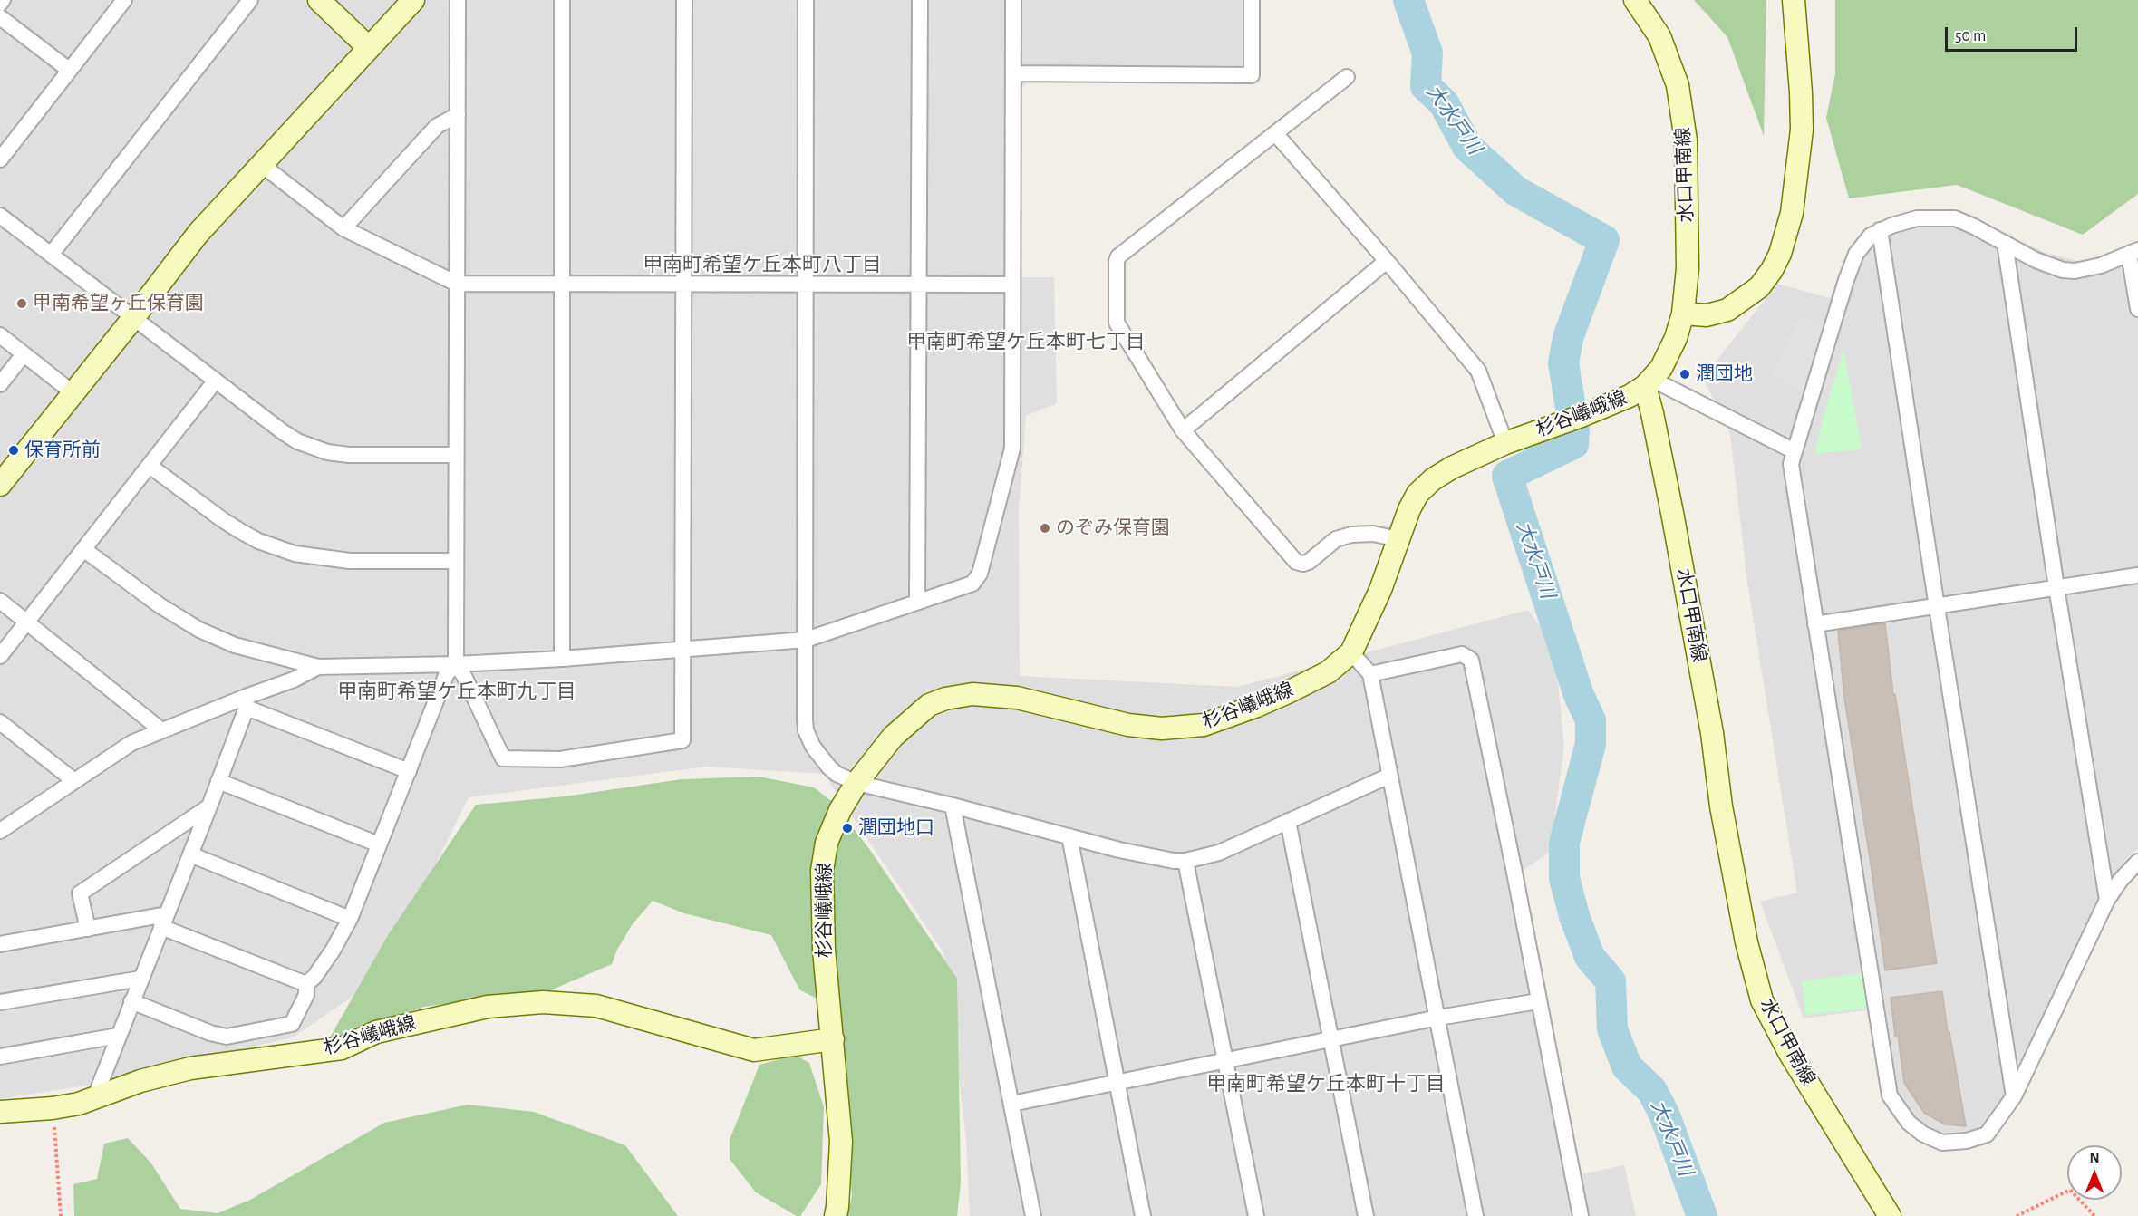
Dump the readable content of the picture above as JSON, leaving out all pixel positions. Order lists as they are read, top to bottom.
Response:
{
  "streets": {
    "main road": ["水口甲南線", "杉谷嶬峨線"]
  },
  "crossings": [
    ["水口甲南線", "杉谷嶬峨線"]
  ],
  "districts": [
    "甲南町希望ケ丘本町八丁目",
    "甲南町希望ケ丘本町七丁目",
    "甲南町希望ケ丘本町九丁目",
    "甲南町希望ケ丘本町十丁目"
  ],
  "water": ["大水戸川"],
  "places": [
    "甲南希望ヶ丘保育園",
    "潤団地",
    "保育所前",
    "のぞみ保育園",
    "潤団地口"
  ],
  "scale_bar": "50 m",
  "north": "top"
}
